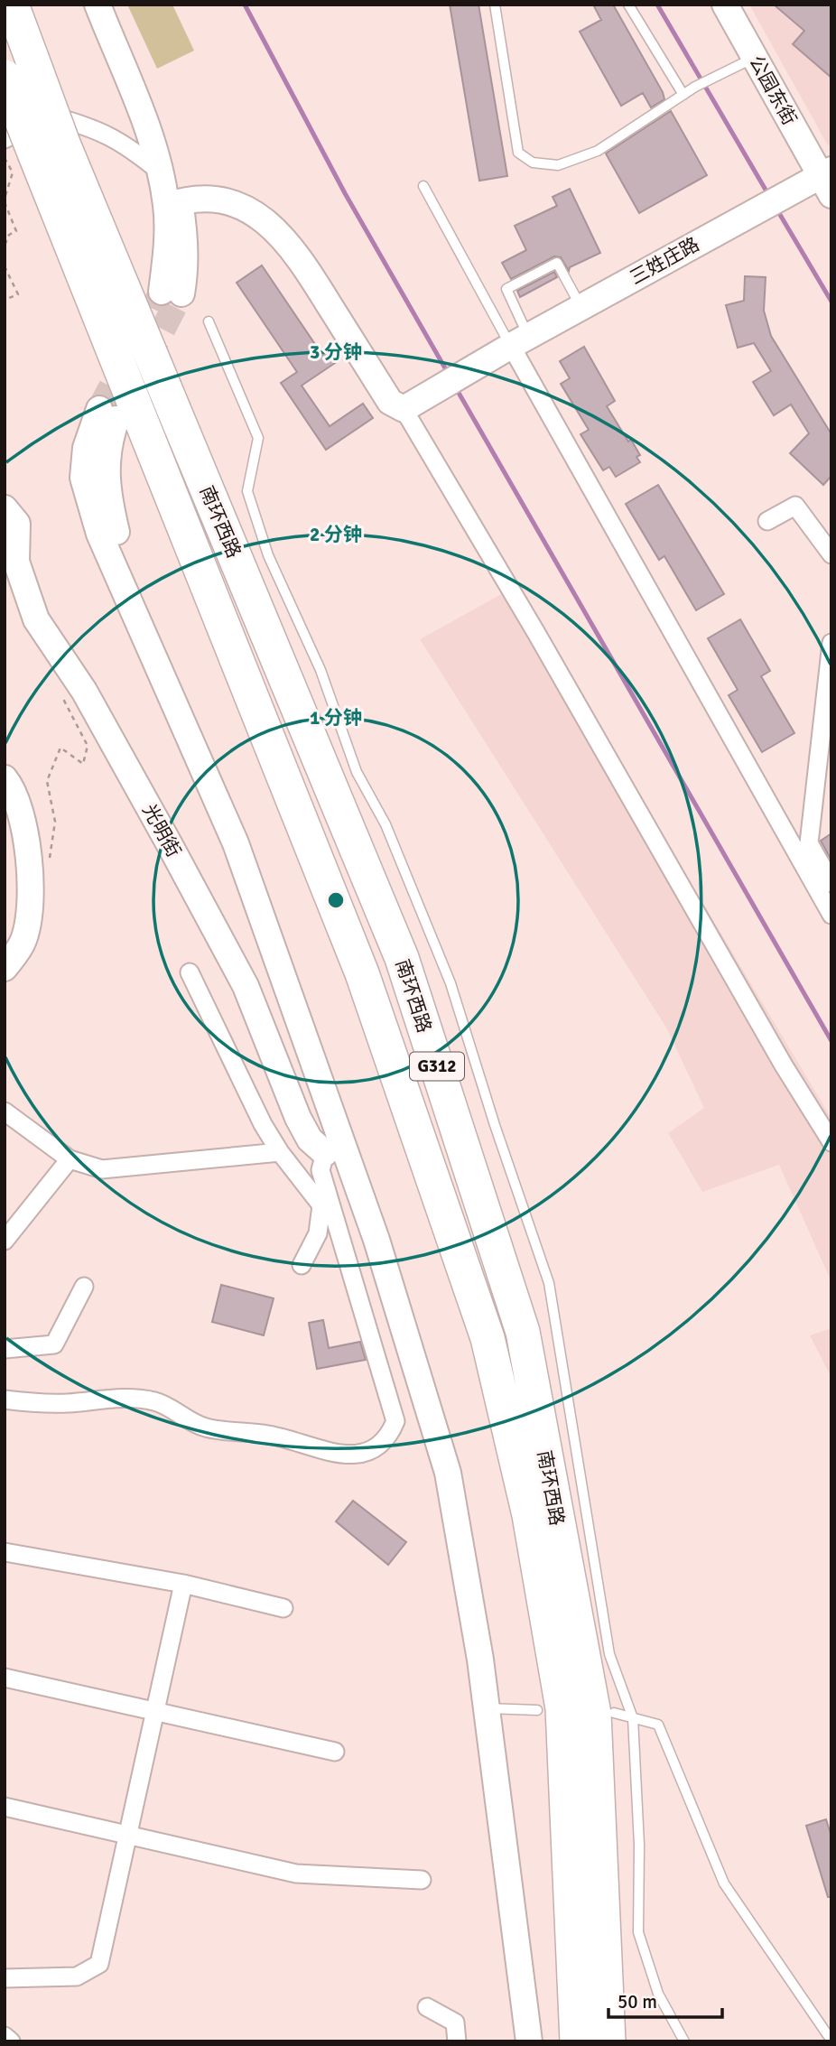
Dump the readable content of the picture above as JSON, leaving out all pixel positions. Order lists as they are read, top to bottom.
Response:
{
  "streets": {
    "highway": ["南环西路", "G312"],
    "street": ["公园东街", "三姓庄路", "光明街"]
  },
  "crossings": [
    ["公园东街", "三姓庄路"]
  ],
  "scale_bar": "50 m",
  "rings": ["3 分钟", "2 分钟", "1 分钟"]
}
